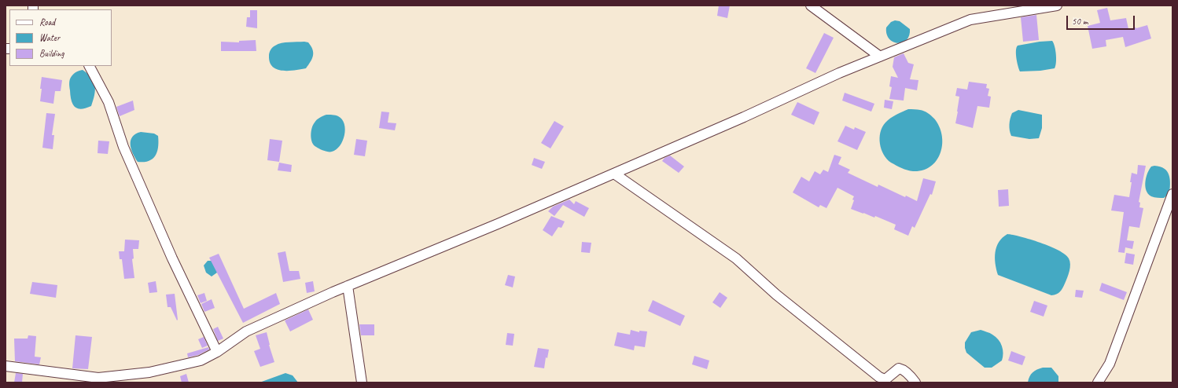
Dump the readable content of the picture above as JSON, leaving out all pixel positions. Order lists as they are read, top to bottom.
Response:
{
  "legend": ["Road", "Water", "Building"],
  "scale_bar": "50 m"
}
